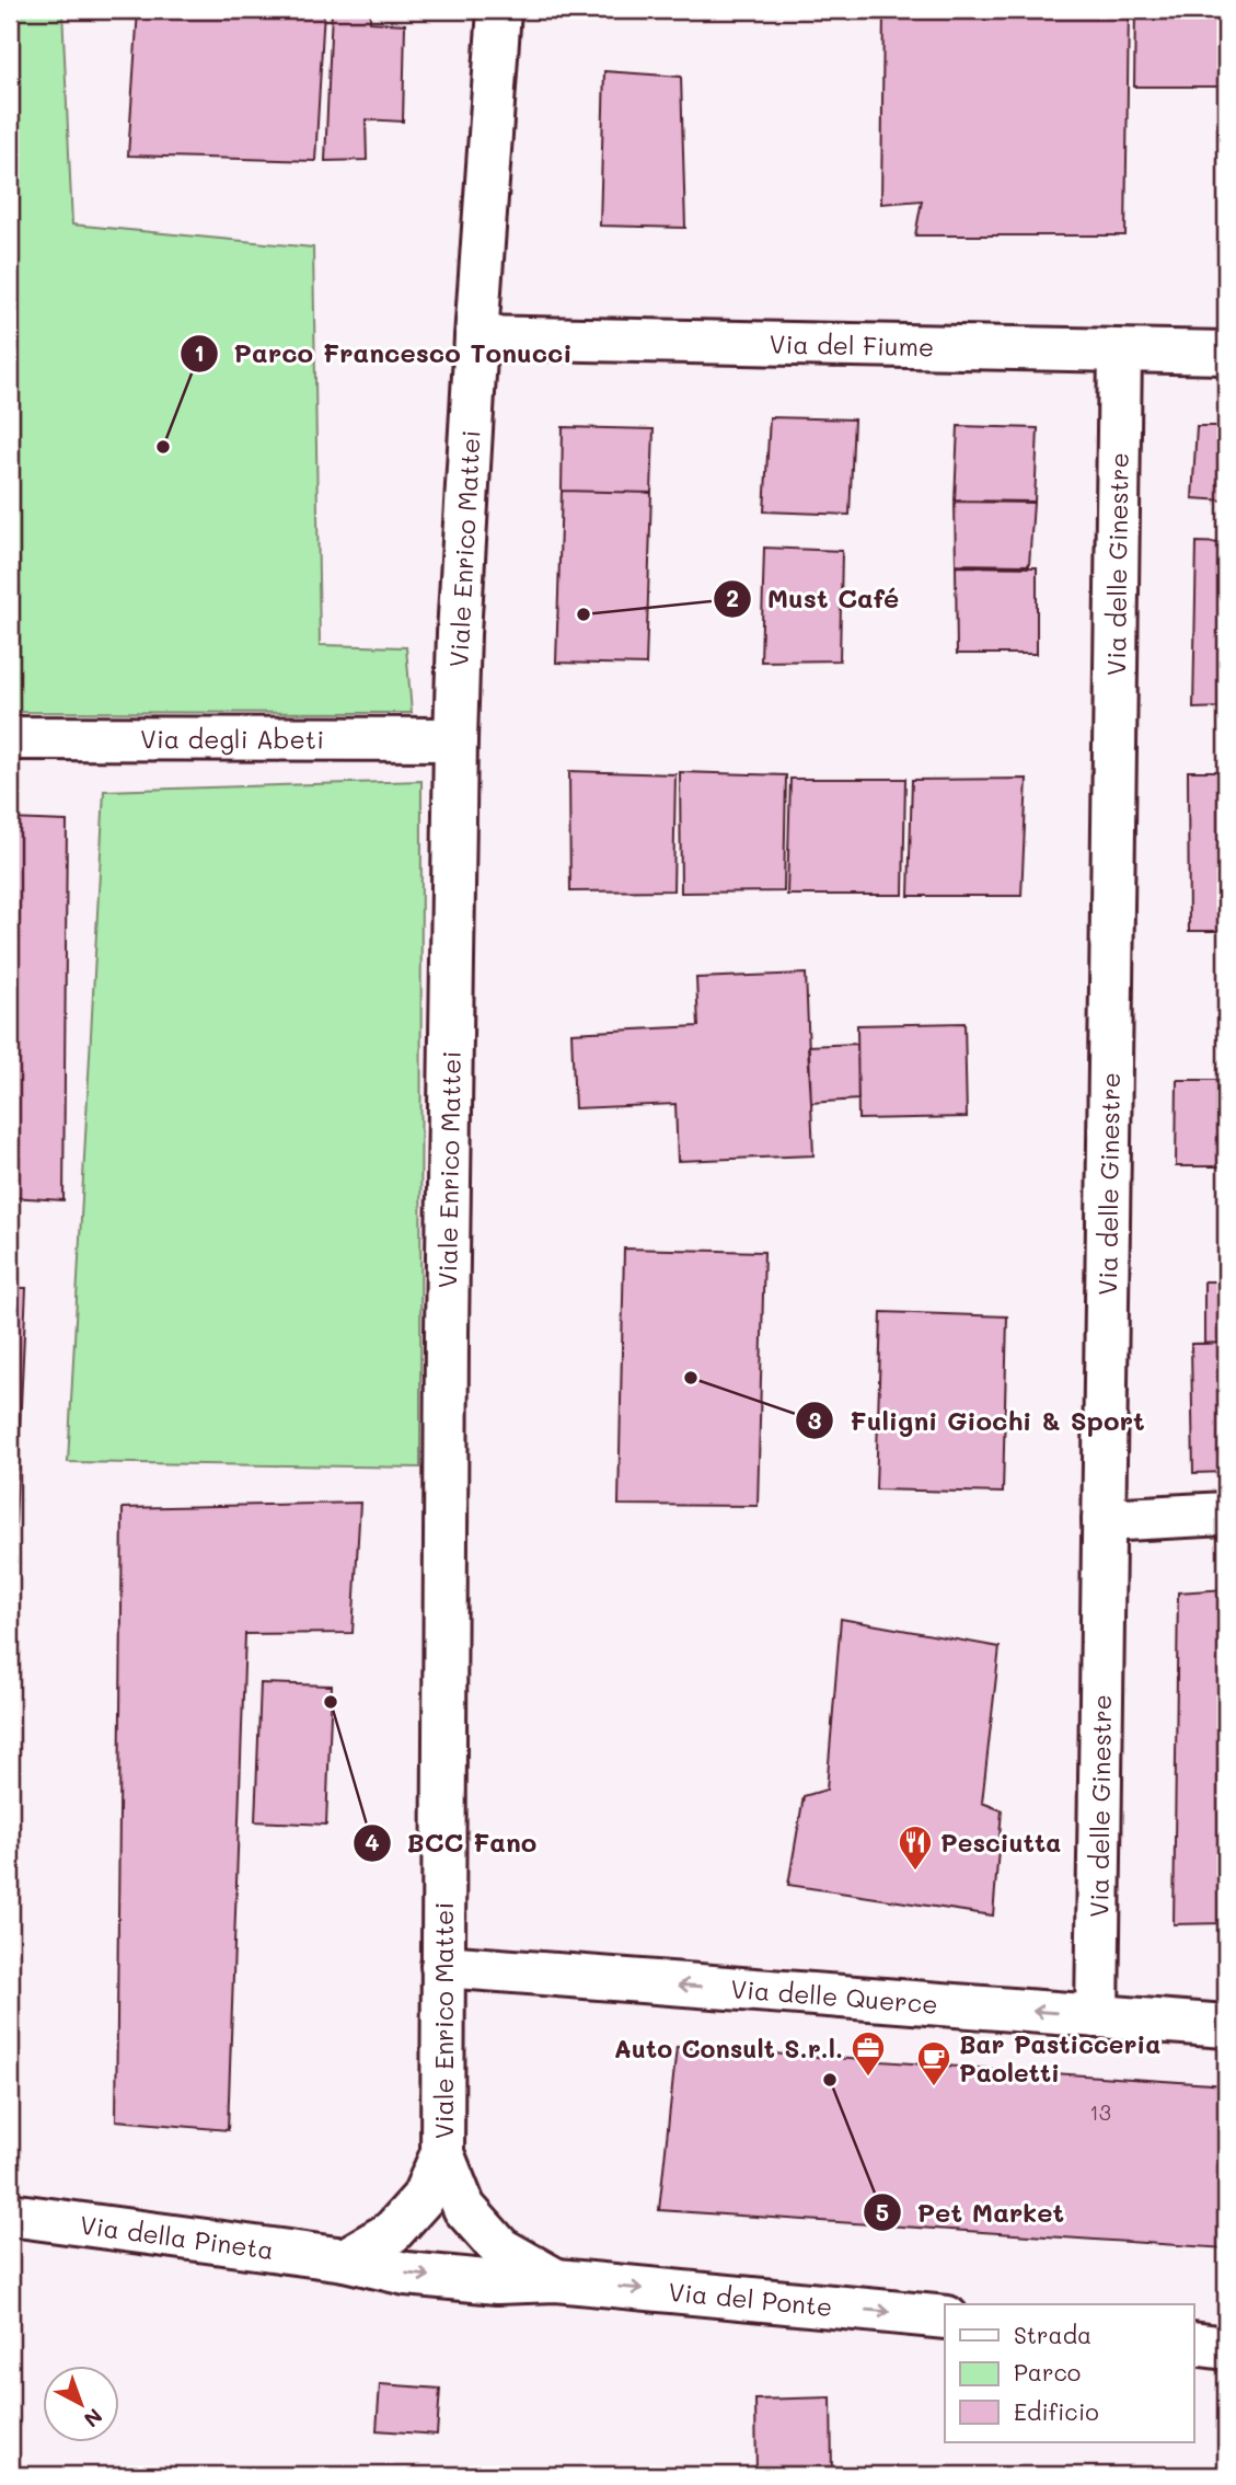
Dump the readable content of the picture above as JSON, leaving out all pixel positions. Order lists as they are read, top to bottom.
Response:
{
  "streets": {
    "street": [
      "Via del Fiume",
      "Viale Enrico Mattei",
      "Via delle Ginestre",
      "Via degli Abeti",
      "Via delle Querce",
      "Via della Pineta",
      "Via del Ponte"
    ]
  },
  "crossings": [
    ["Via del Fiume", "Viale Enrico Mattei"],
    ["Via del Fiume", "Via delle Ginestre"],
    ["Viale Enrico Mattei", "Via degli Abeti"],
    ["Viale Enrico Mattei", "Via delle Querce"],
    ["Viale Enrico Mattei", "Via della Pineta"],
    ["Viale Enrico Mattei", "Via del Ponte"],
    ["Via delle Ginestre", "Via delle Querce"],
    ["Via della Pineta", "Via del Ponte"]
  ],
  "one_way": ["Via delle Querce", "Via della Pineta", "Via del Ponte"],
  "places": {
    "other": [
      "Parco Francesco Tonucci",
      "Must Café",
      "Fuligni Giochi & Sport",
      "BCC Fano",
      "Pet Market"
    ],
    "restaurant": ["Pesciutta"],
    "office": ["Auto Consult S.r.l."],
    "cafe": ["Bar Pasticceria Paoletti"]
  },
  "house_numbers": ["13"],
  "legend": ["Strada", "Parco", "Edificio"],
  "north": "bottom right"
}
